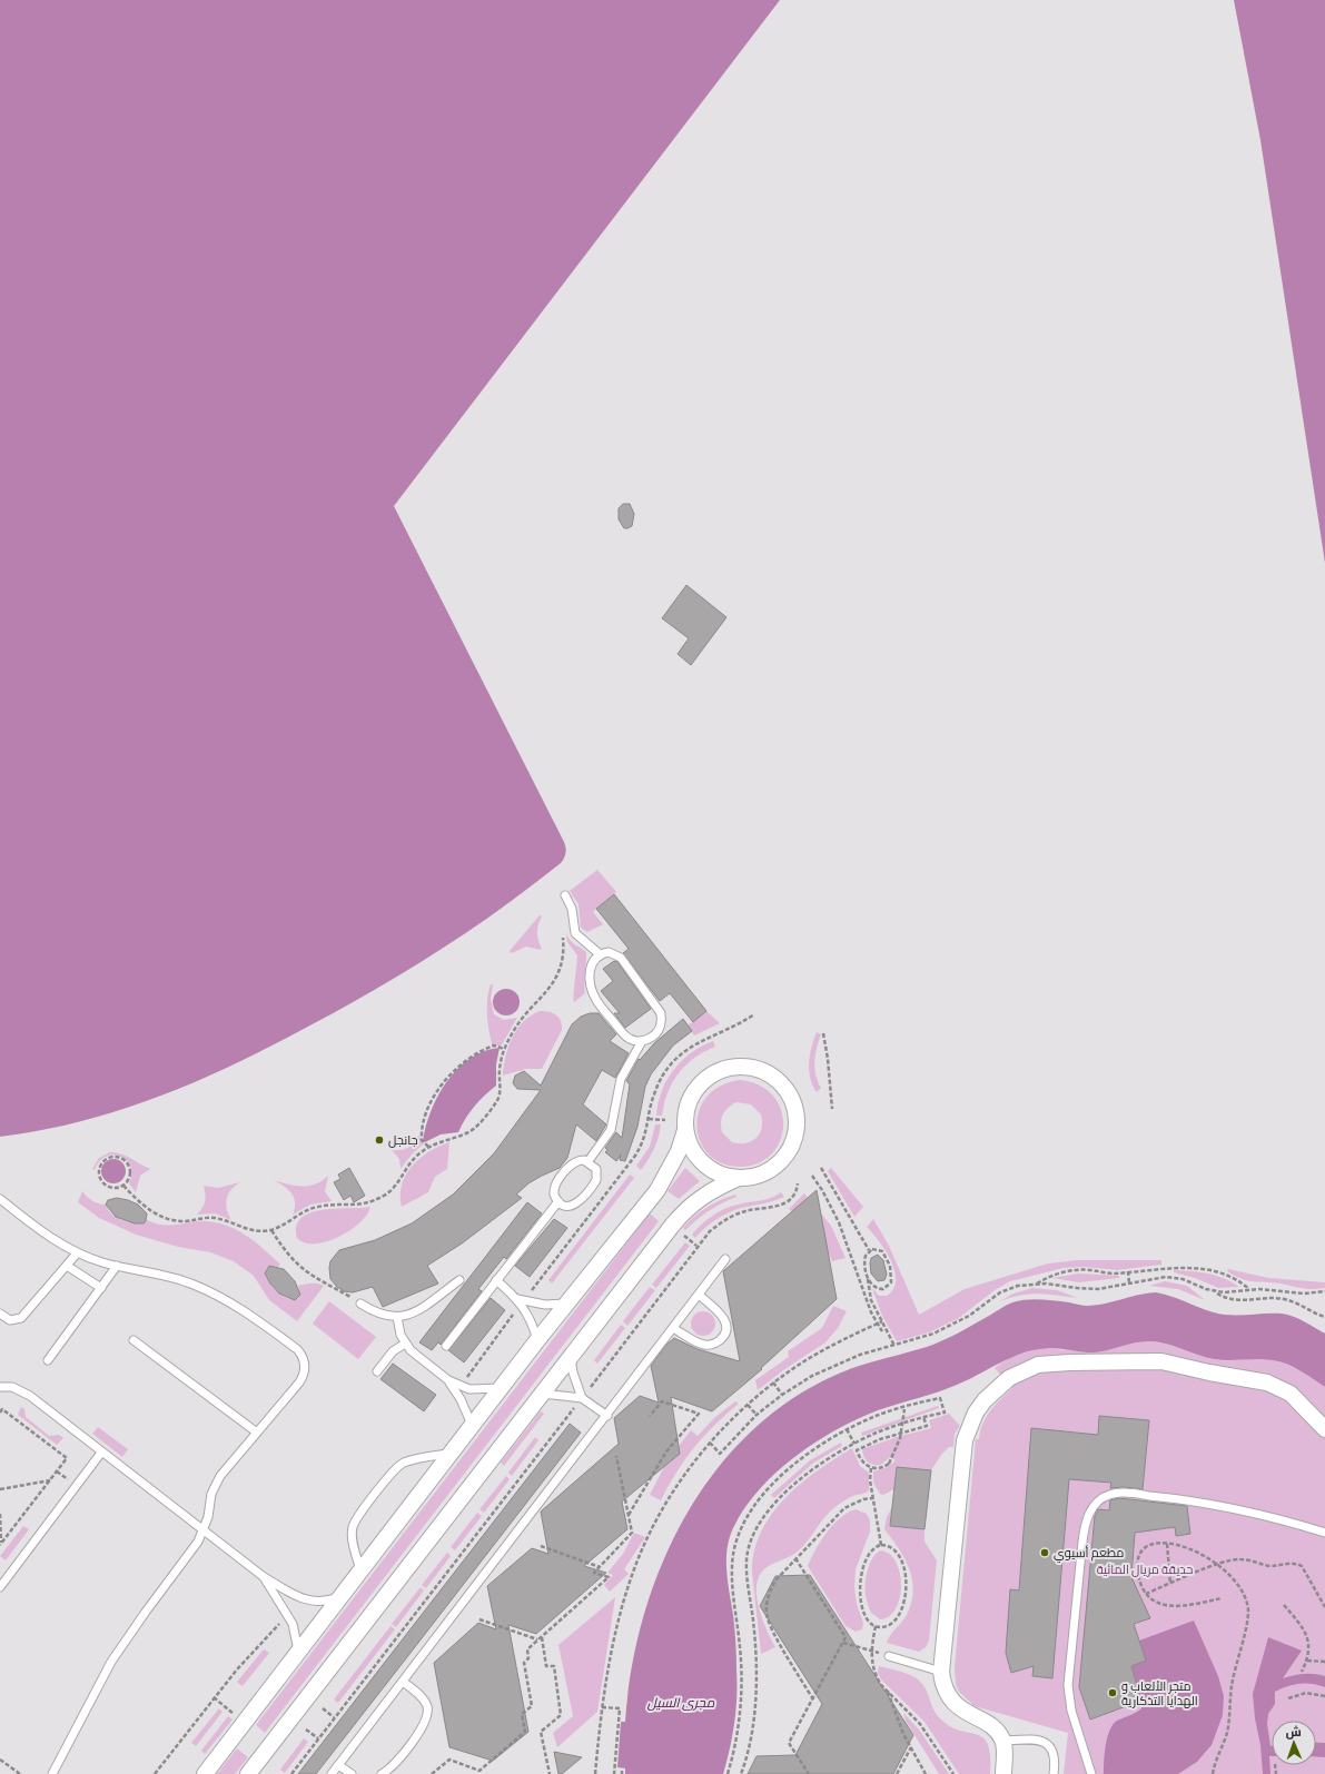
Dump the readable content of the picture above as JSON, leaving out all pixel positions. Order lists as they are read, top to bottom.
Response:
{
  "water": ["مجرى السيل"],
  "parks": ["حديقة مريال المائية"],
  "places": ["جانجل", "مطعم أسيوي", "متجر الألعاب و الهدايا التذكارية"],
  "north": "top"
}
